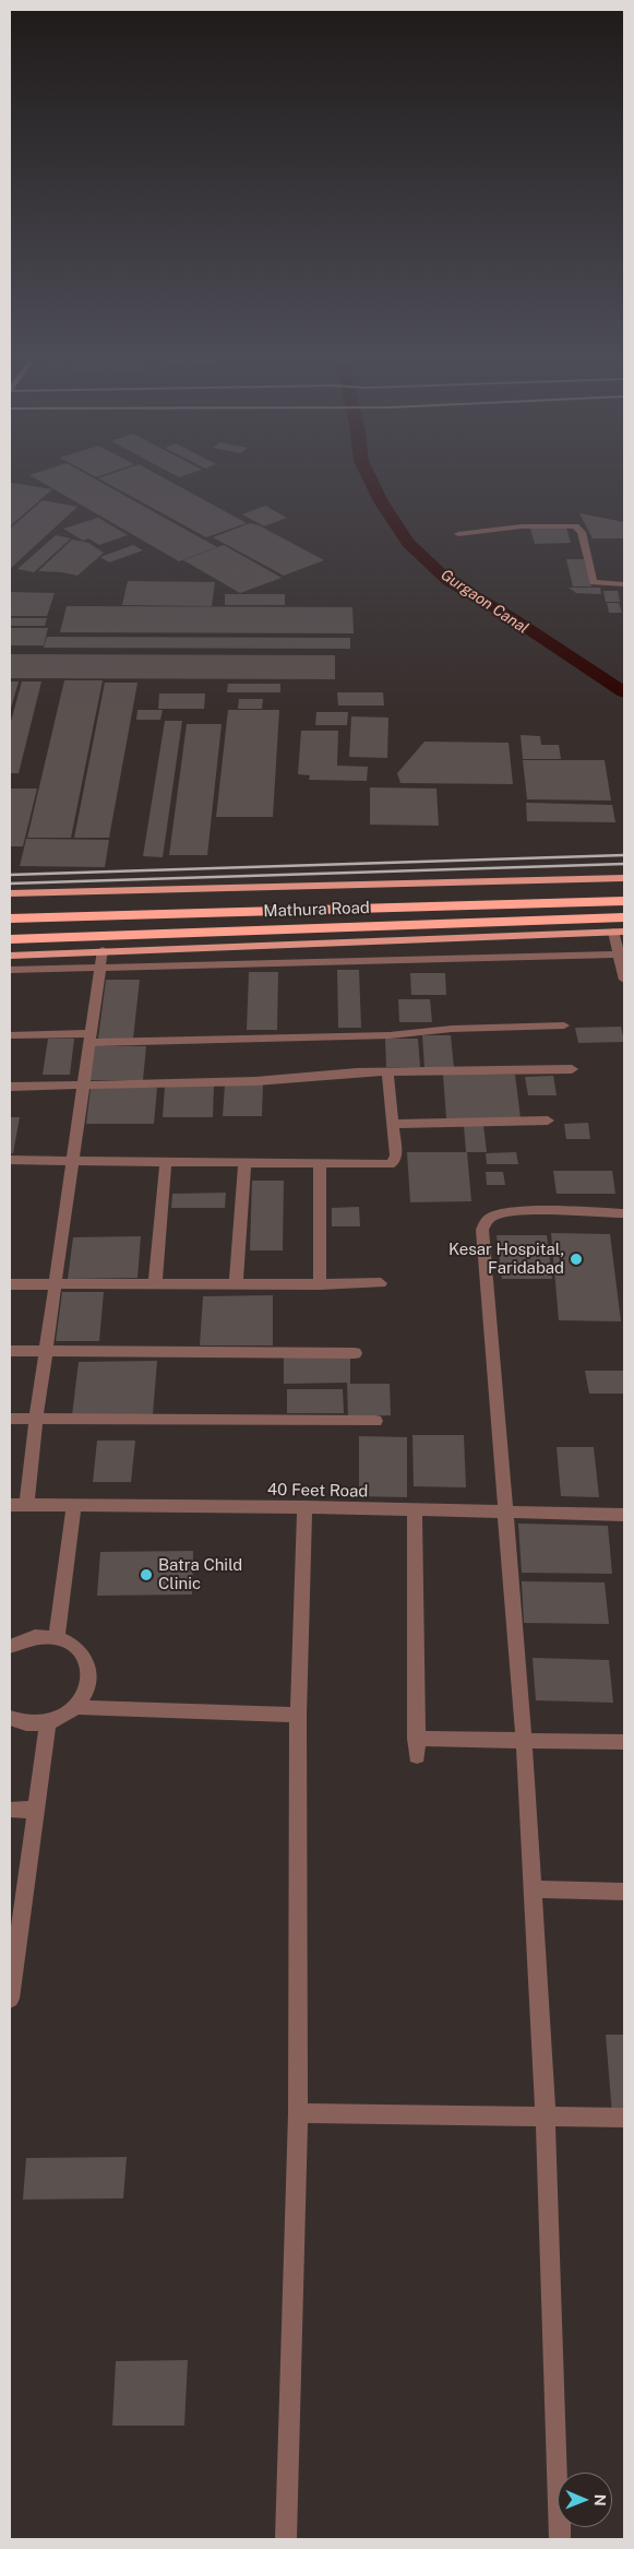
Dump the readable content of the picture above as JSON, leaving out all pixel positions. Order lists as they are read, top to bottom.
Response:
{
  "streets": {
    "highway": ["Mathura Road"],
    "street": ["40 Feet Road"]
  },
  "water": ["Gurgaon Canal"],
  "places": ["Kesar Hospital, Faridabad", "Batra Child Clinic"],
  "north": "right"
}
